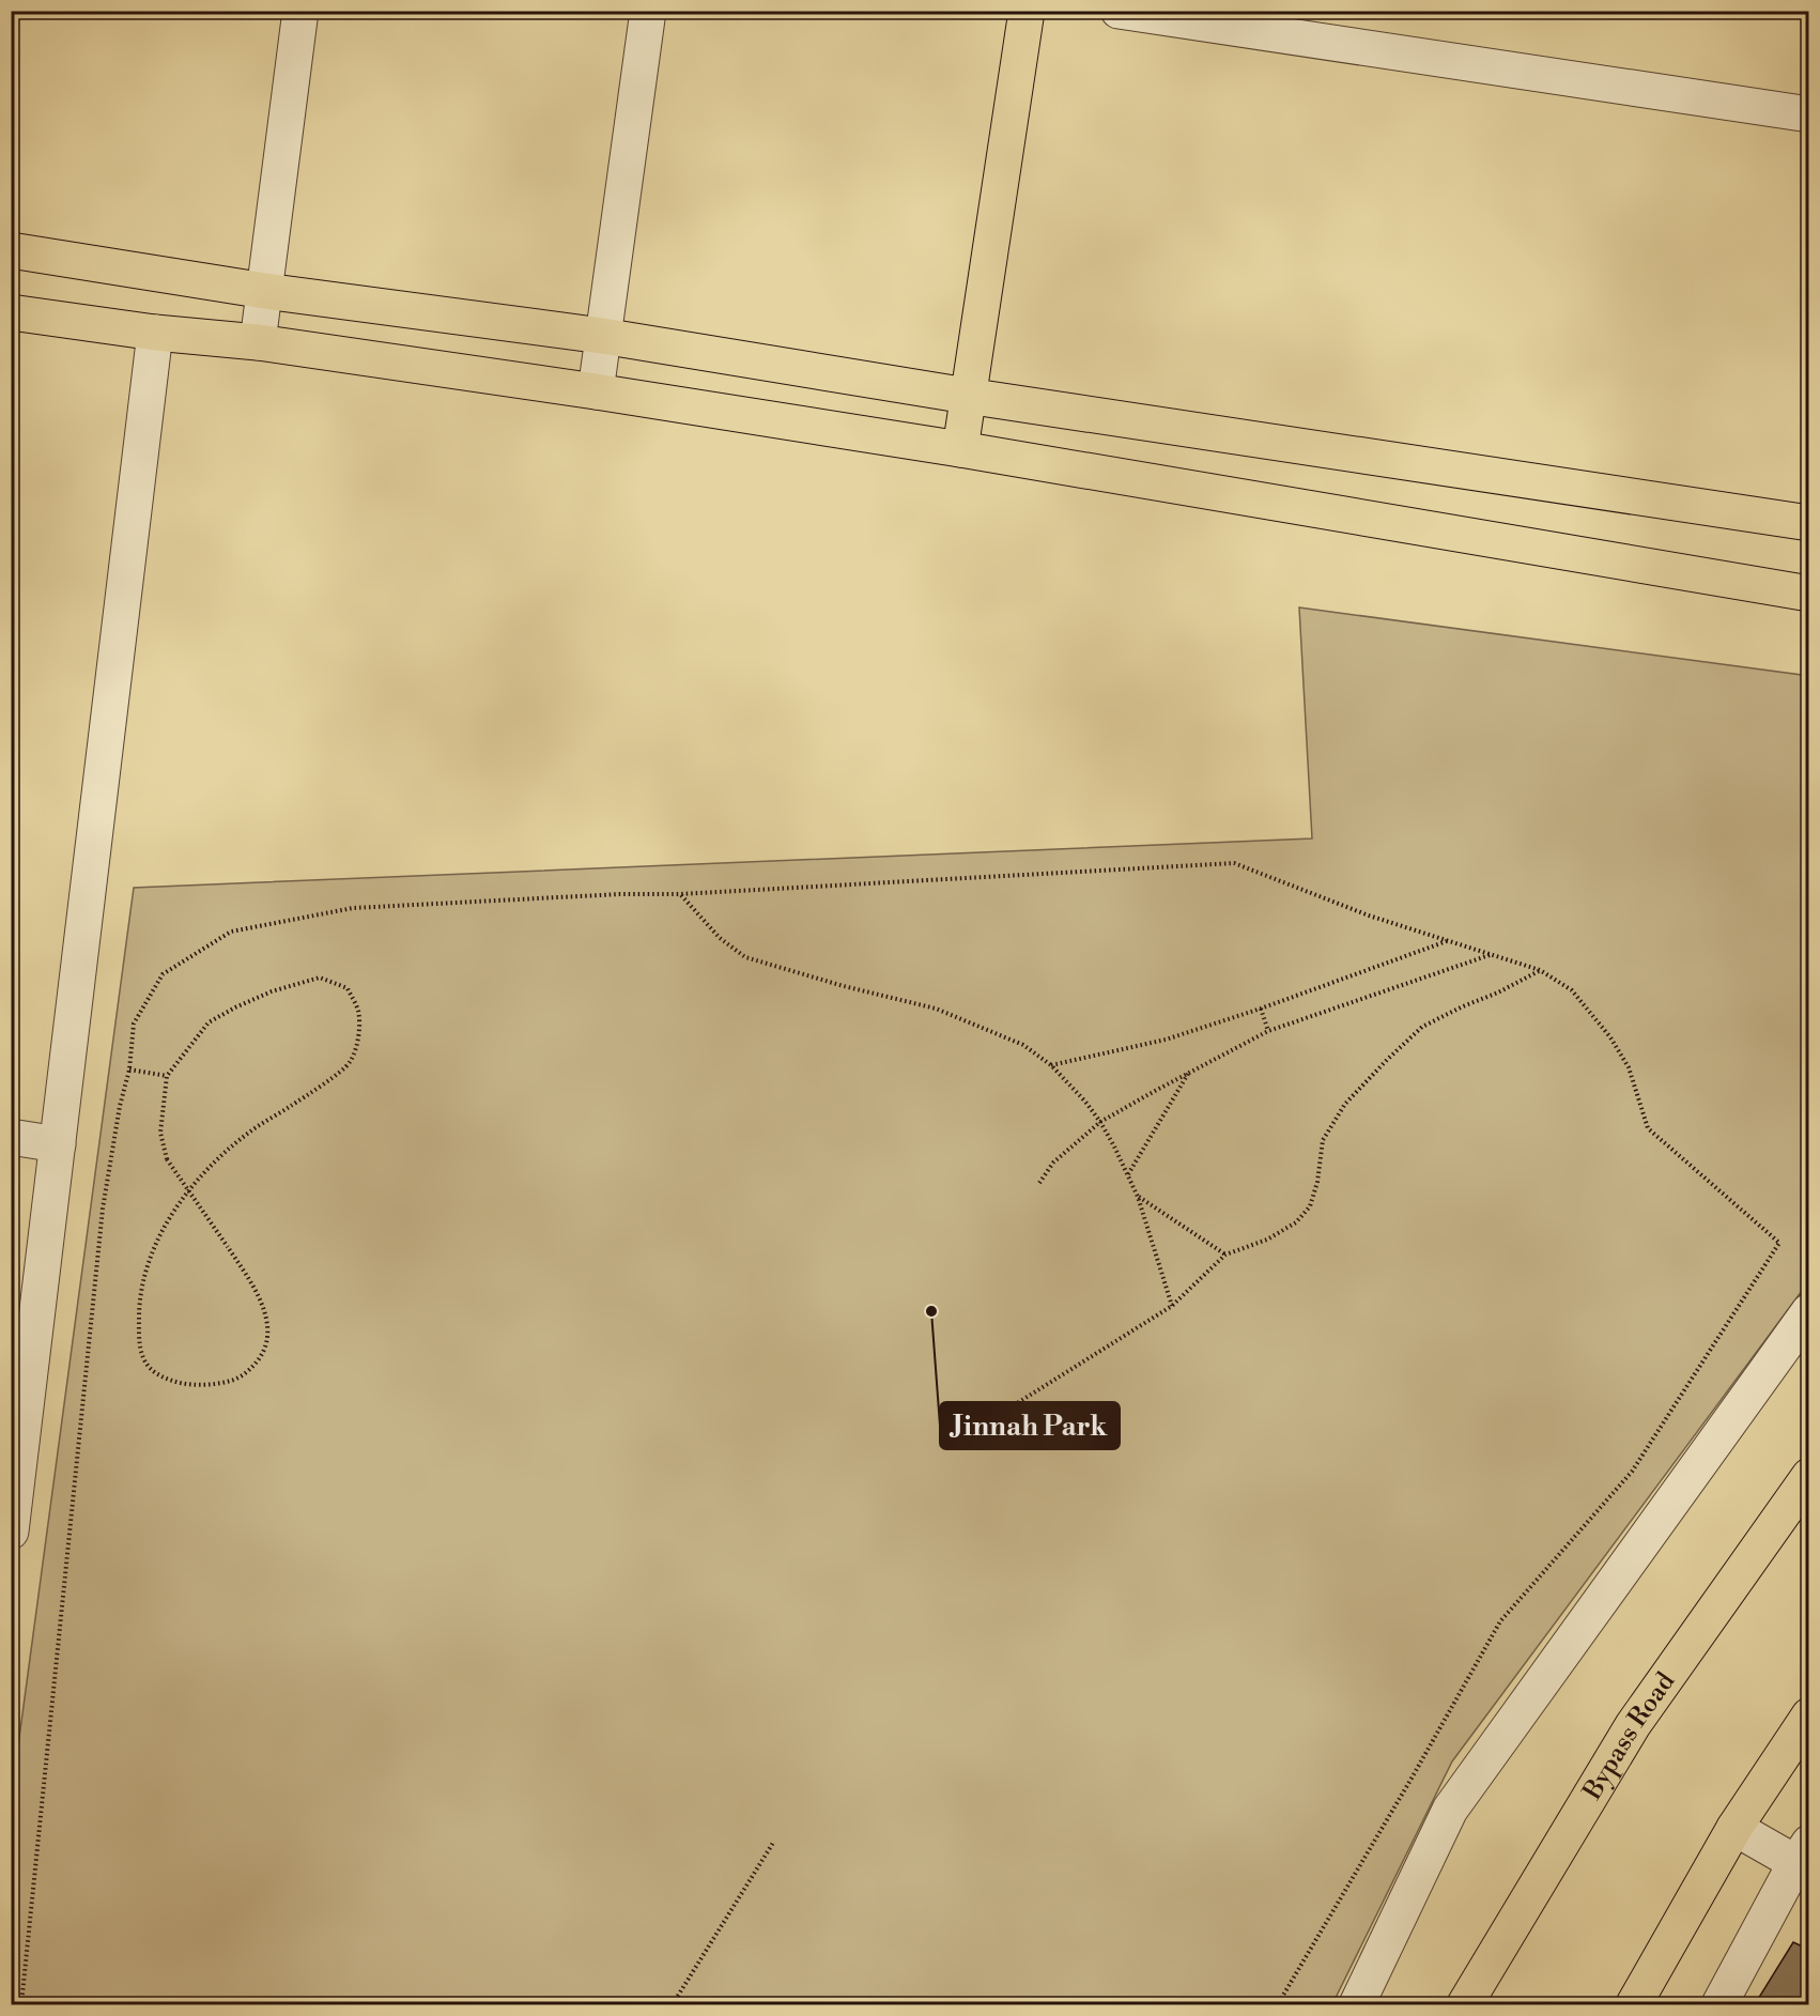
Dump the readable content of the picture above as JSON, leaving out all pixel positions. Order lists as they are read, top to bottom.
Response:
{
  "streets": {
    "main road": ["Bypass Road"]
  },
  "places": ["Jinnah Park"]
}
